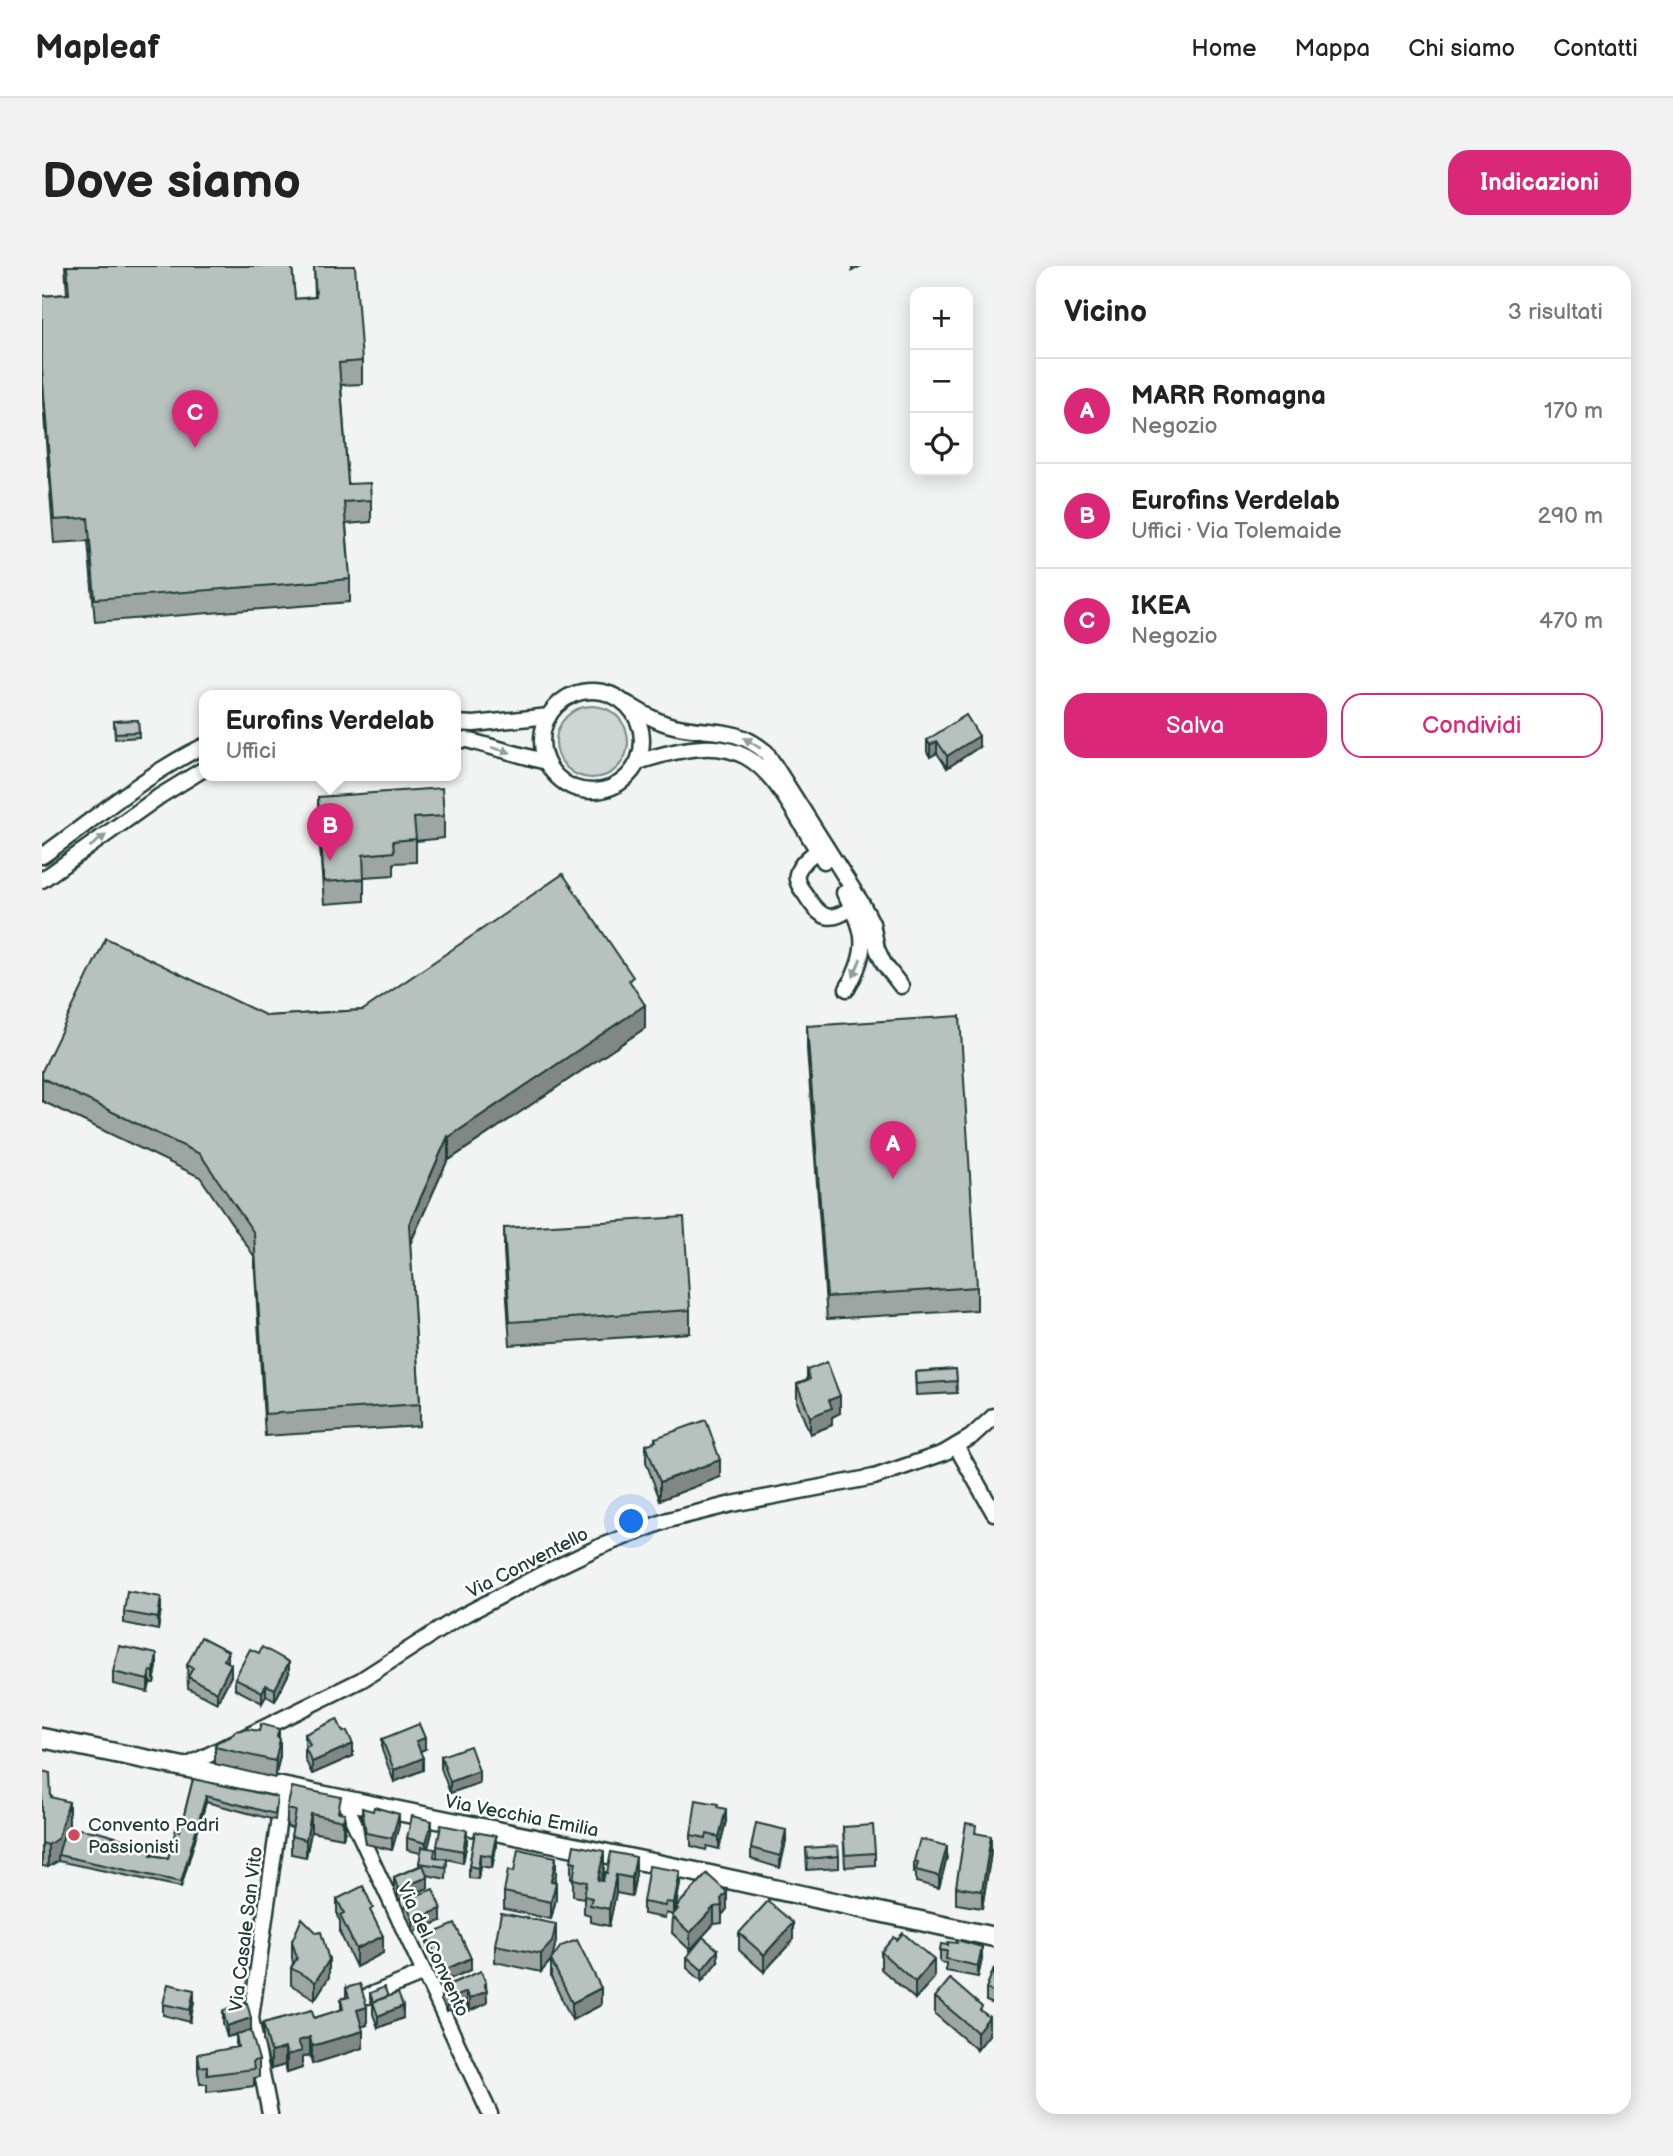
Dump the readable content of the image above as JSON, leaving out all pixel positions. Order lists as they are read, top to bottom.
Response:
{
  "streets": {
    "street": [
      "Via Conventello",
      "Via Vecchia Emilia",
      "Via Casale San Vito",
      "Via del Convento"
    ]
  },
  "crossings": [
    ["Via Conventello", "Via Vecchia Emilia"],
    ["Via Vecchia Emilia", "Via Casale San Vito"],
    ["Via Vecchia Emilia", "Via del Convento"]
  ],
  "places": ["Convento Padri Passionisti"],
  "page": {
    "header": "Mapleaf",
    "nav": [
      "Home",
      "Mappa",
      "Chi siamo",
      "Contatti"
    ],
    "buttons": [
      "Indicazioni",
      ["Salva", "Condividi"]
    ],
    "title": "Dove siamo",
    "heading": ["Vicino", "3 risultati"],
    "map_buttons": ["+", "−"],
    "list": [
      {
        "mark": "A",
        "name": "MARR Romagna",
        "note": "Negozio",
        "value": "170 m"
      },
      {
        "mark": "B",
        "name": "Eurofins Verdelab",
        "note": "Uffici · Via Tolemaide",
        "value": "290 m"
      },
      {
        "mark": "C",
        "name": "IKEA",
        "note": "Negozio",
        "value": "470 m"
      }
    ],
    "pins": ["C", "B", "A"],
    "popup": ["Eurofins Verdelab", "Uffici"]
  }
}
